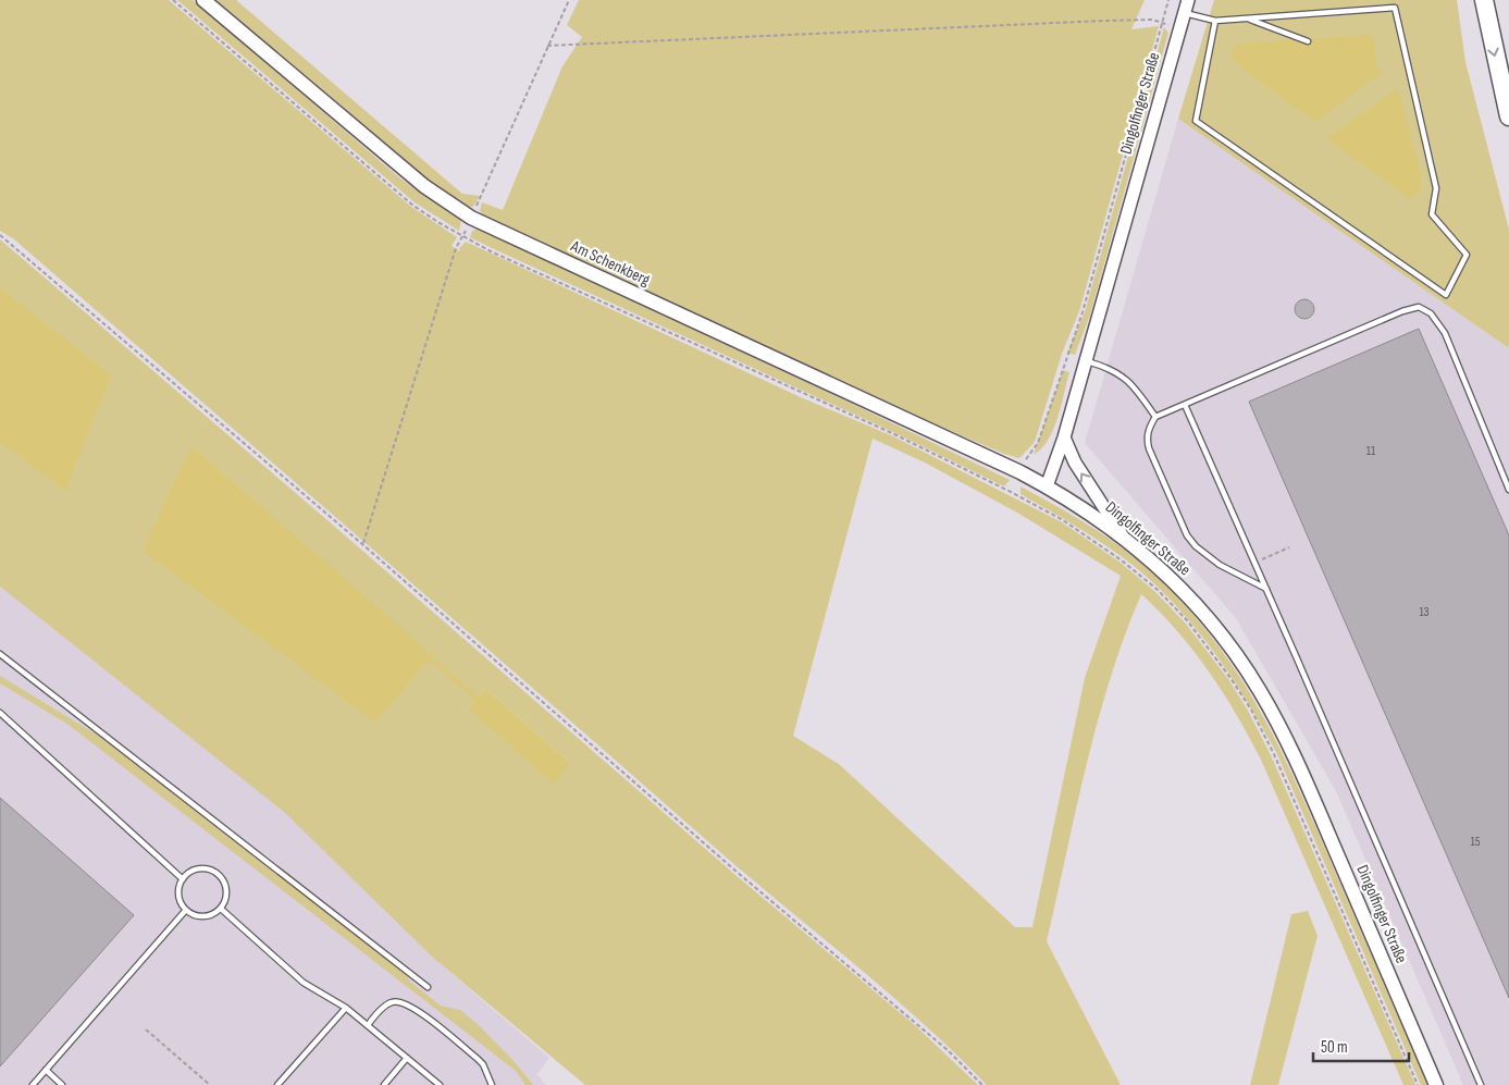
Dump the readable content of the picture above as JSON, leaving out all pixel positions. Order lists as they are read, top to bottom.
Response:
{
  "streets": {
    "main road": ["Dingolfinger Straße", "Am Schenkberg"]
  },
  "crossings": [
    ["Dingolfinger Straße", "Am Schenkberg"]
  ],
  "house_numbers": ["11", "13", "15"],
  "scale_bar": "50 m"
}
